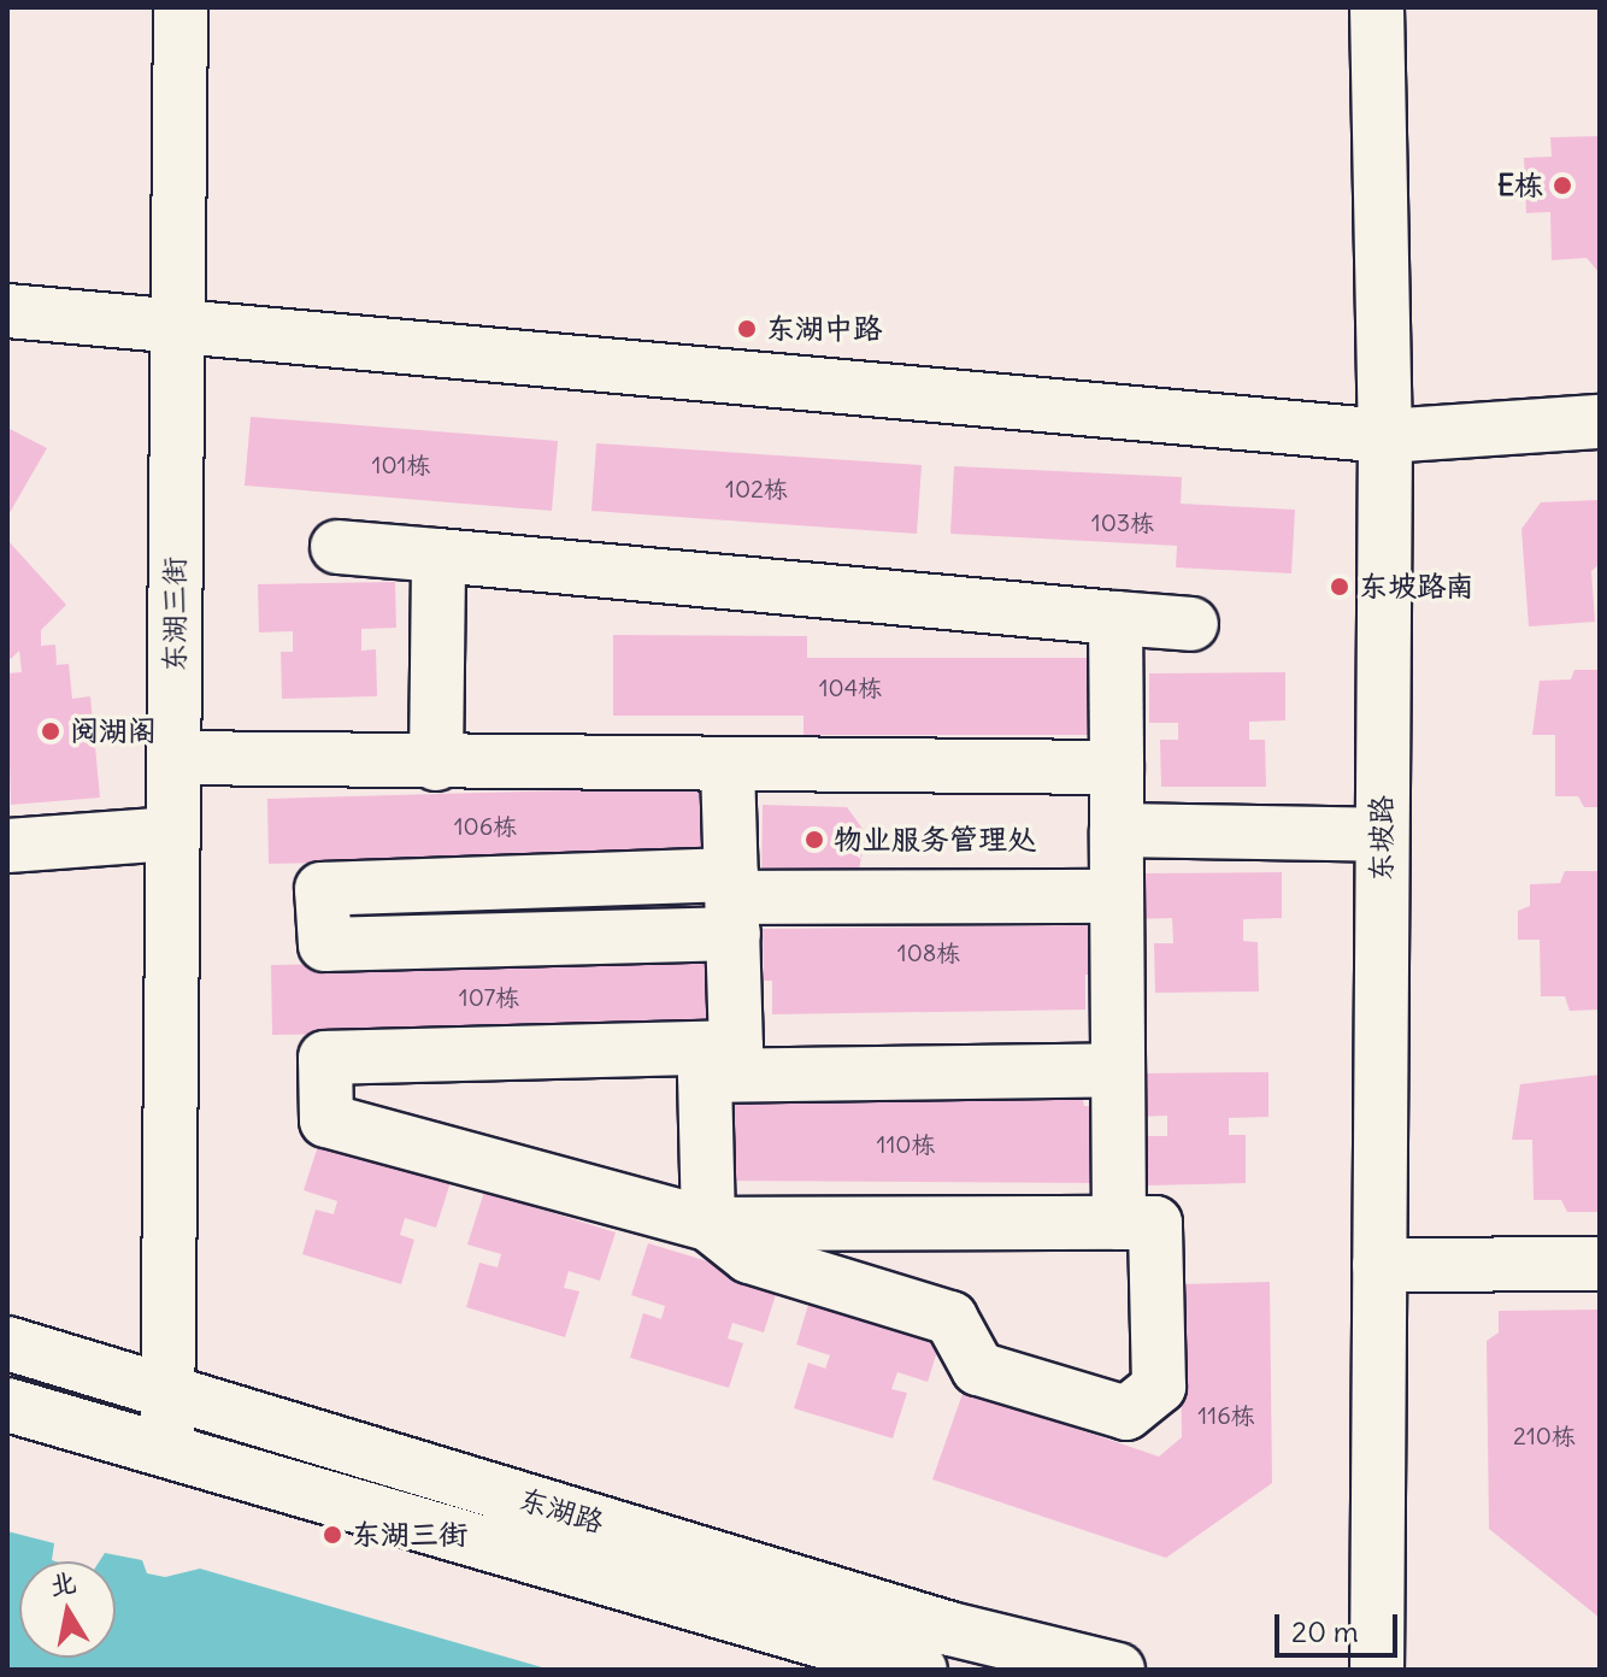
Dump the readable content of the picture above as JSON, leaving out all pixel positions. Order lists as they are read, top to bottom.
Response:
{
  "streets": {
    "street": ["东湖三街", "东坡路", "东湖路"]
  },
  "crossings": [
    ["东湖三街", "东湖路"]
  ],
  "places": [
    "E栋",
    "东湖中路",
    "东坡路南",
    "阅湖阁",
    "物业服务管理处",
    "东湖三街"
  ],
  "house_numbers": [
    "101栋",
    "102栋",
    "103栋",
    "104栋",
    "106栋",
    "108栋",
    "107栋",
    "110栋",
    "116栋",
    "210栋"
  ],
  "scale_bar": "20 m",
  "north": "top"
}
